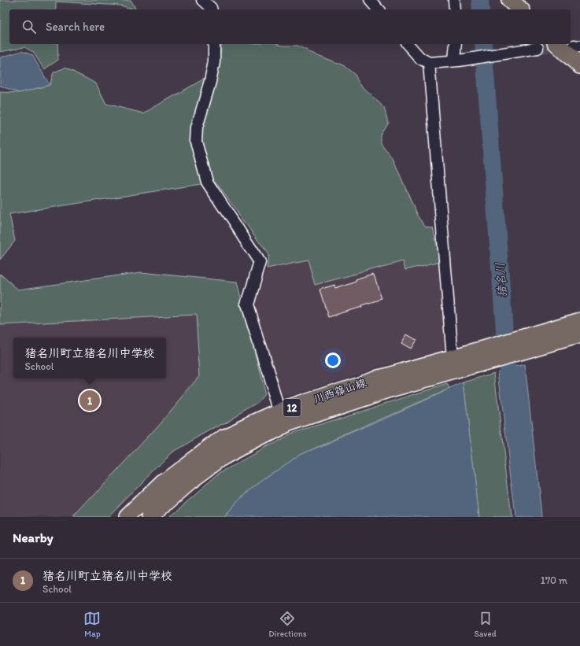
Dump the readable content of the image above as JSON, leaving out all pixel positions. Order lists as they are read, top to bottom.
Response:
{
  "streets": {
    "main road": ["川西篠山線", "12"]
  },
  "water": ["猪名川"],
  "page": {
    "search": "Search here",
    "popup": ["猪名川町立猪名川中学校", "School"],
    "pins": "1",
    "heading": "Nearby",
    "list": [
      {
        "mark": "1",
        "name": "猪名川町立猪名川中学校",
        "note": "School",
        "value": "170 m"
      }
    ],
    "nav": ["Map", "Directions", "Saved"]
  }
}
